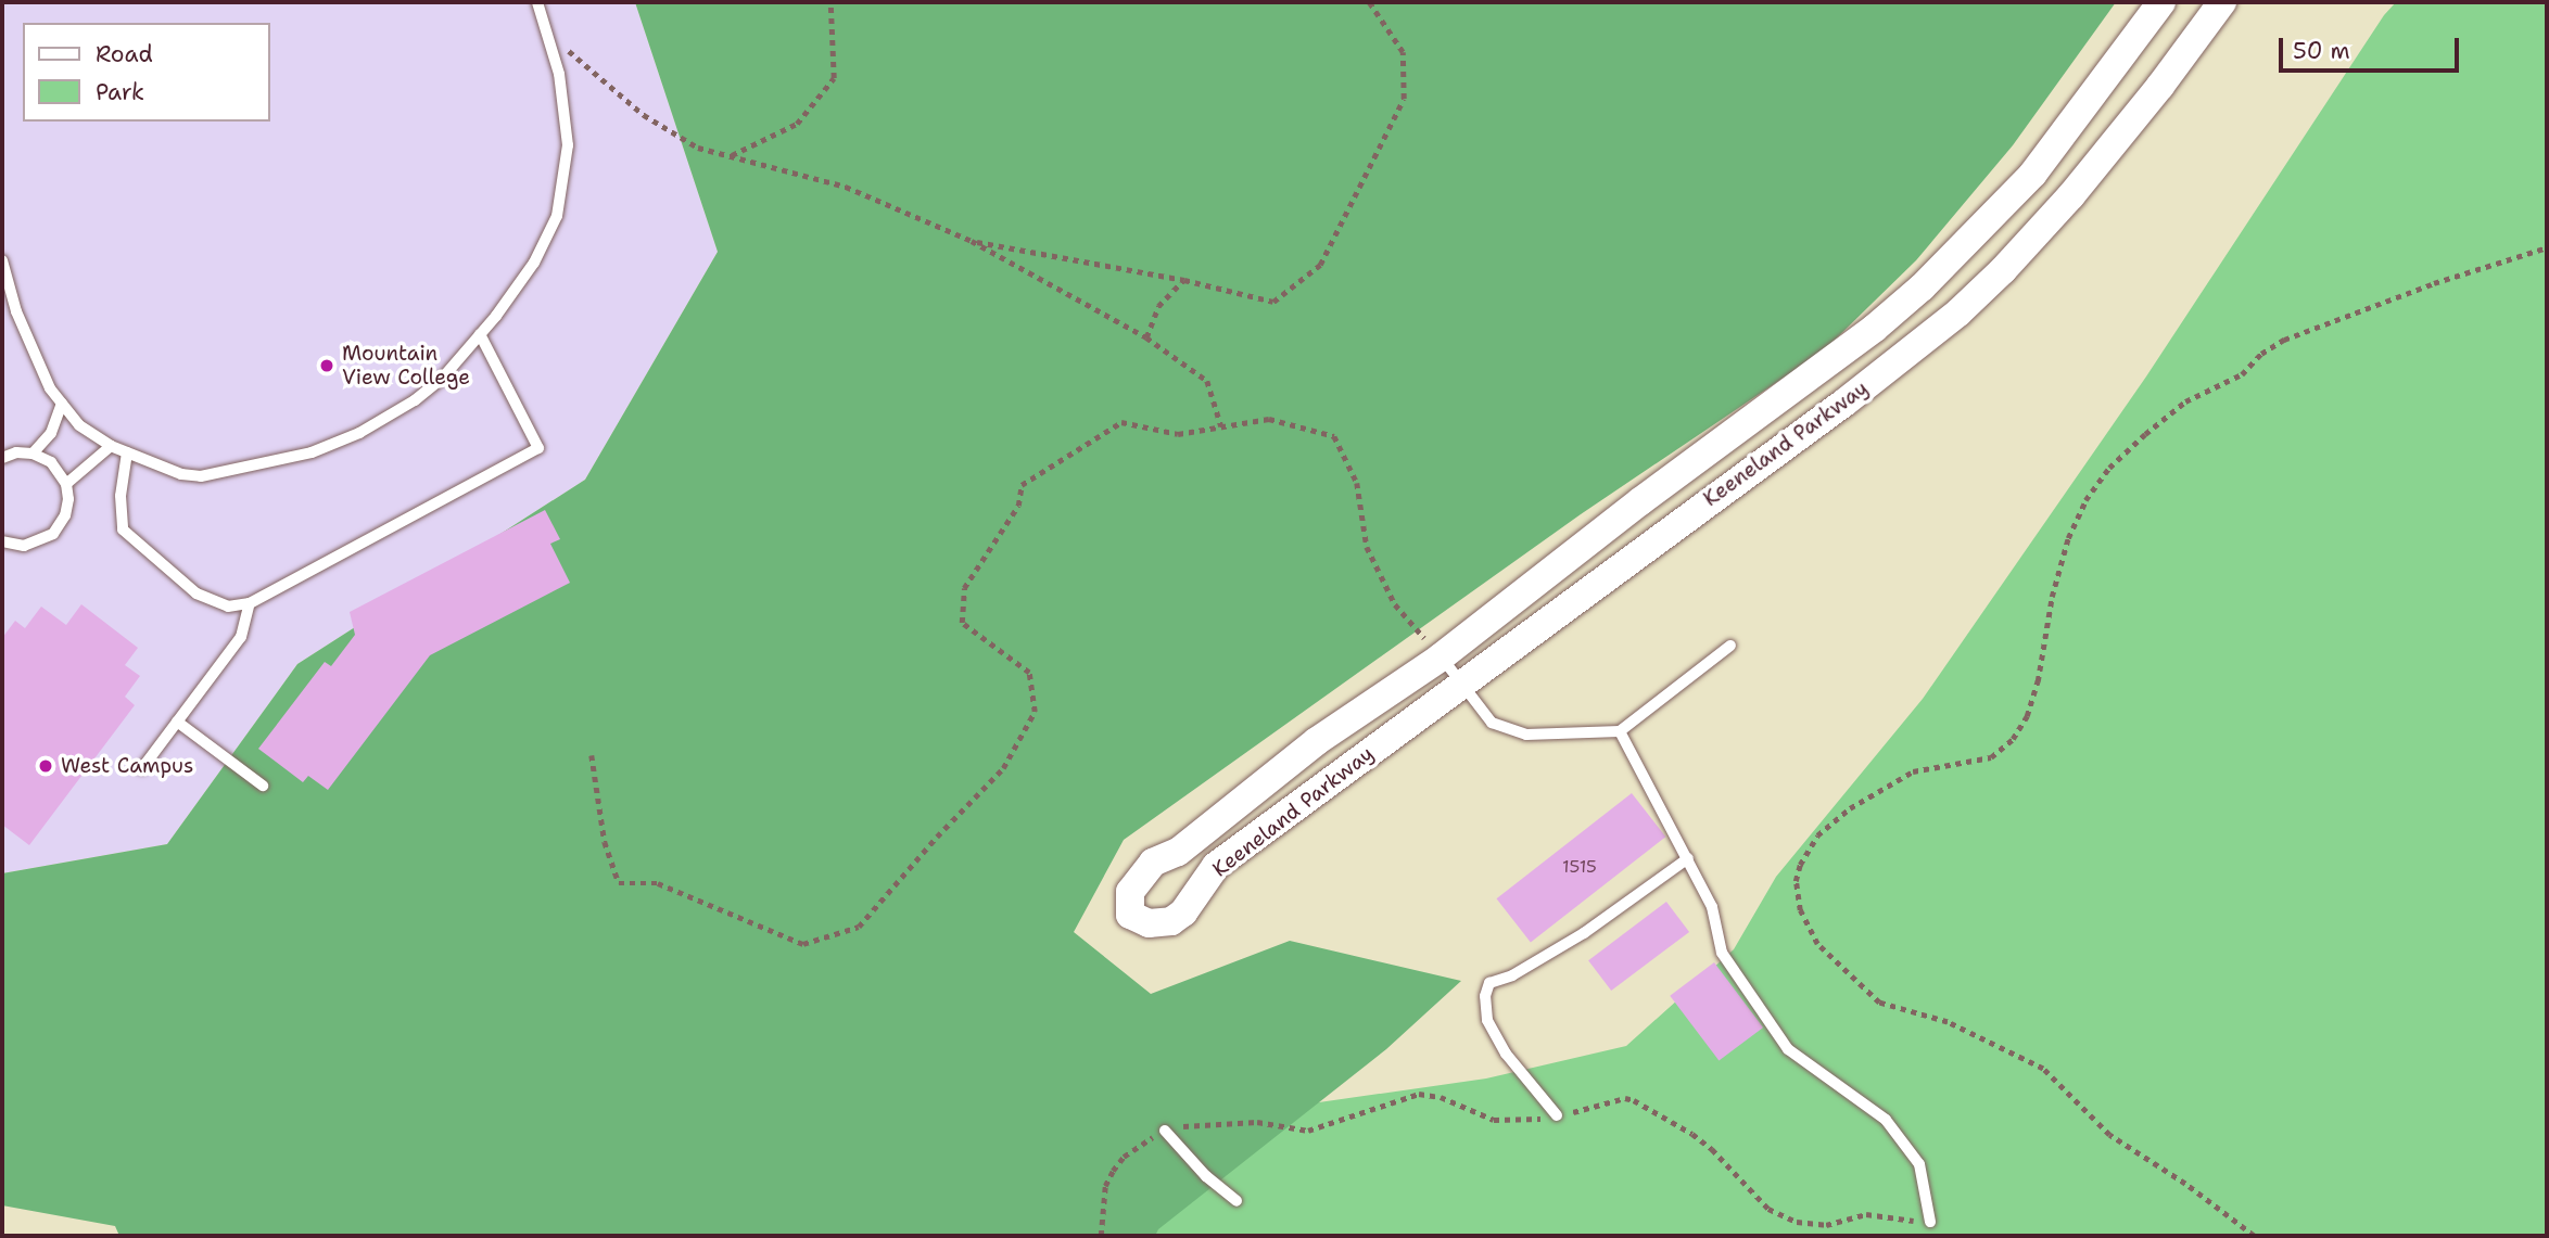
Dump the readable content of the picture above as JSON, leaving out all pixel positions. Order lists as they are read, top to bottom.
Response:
{
  "streets": {
    "street": ["Keeneland Parkway"]
  },
  "places": ["Mountain View College", "West Campus"],
  "house_numbers": ["1515"],
  "legend": ["Road", "Park"],
  "scale_bar": "50 m"
}
